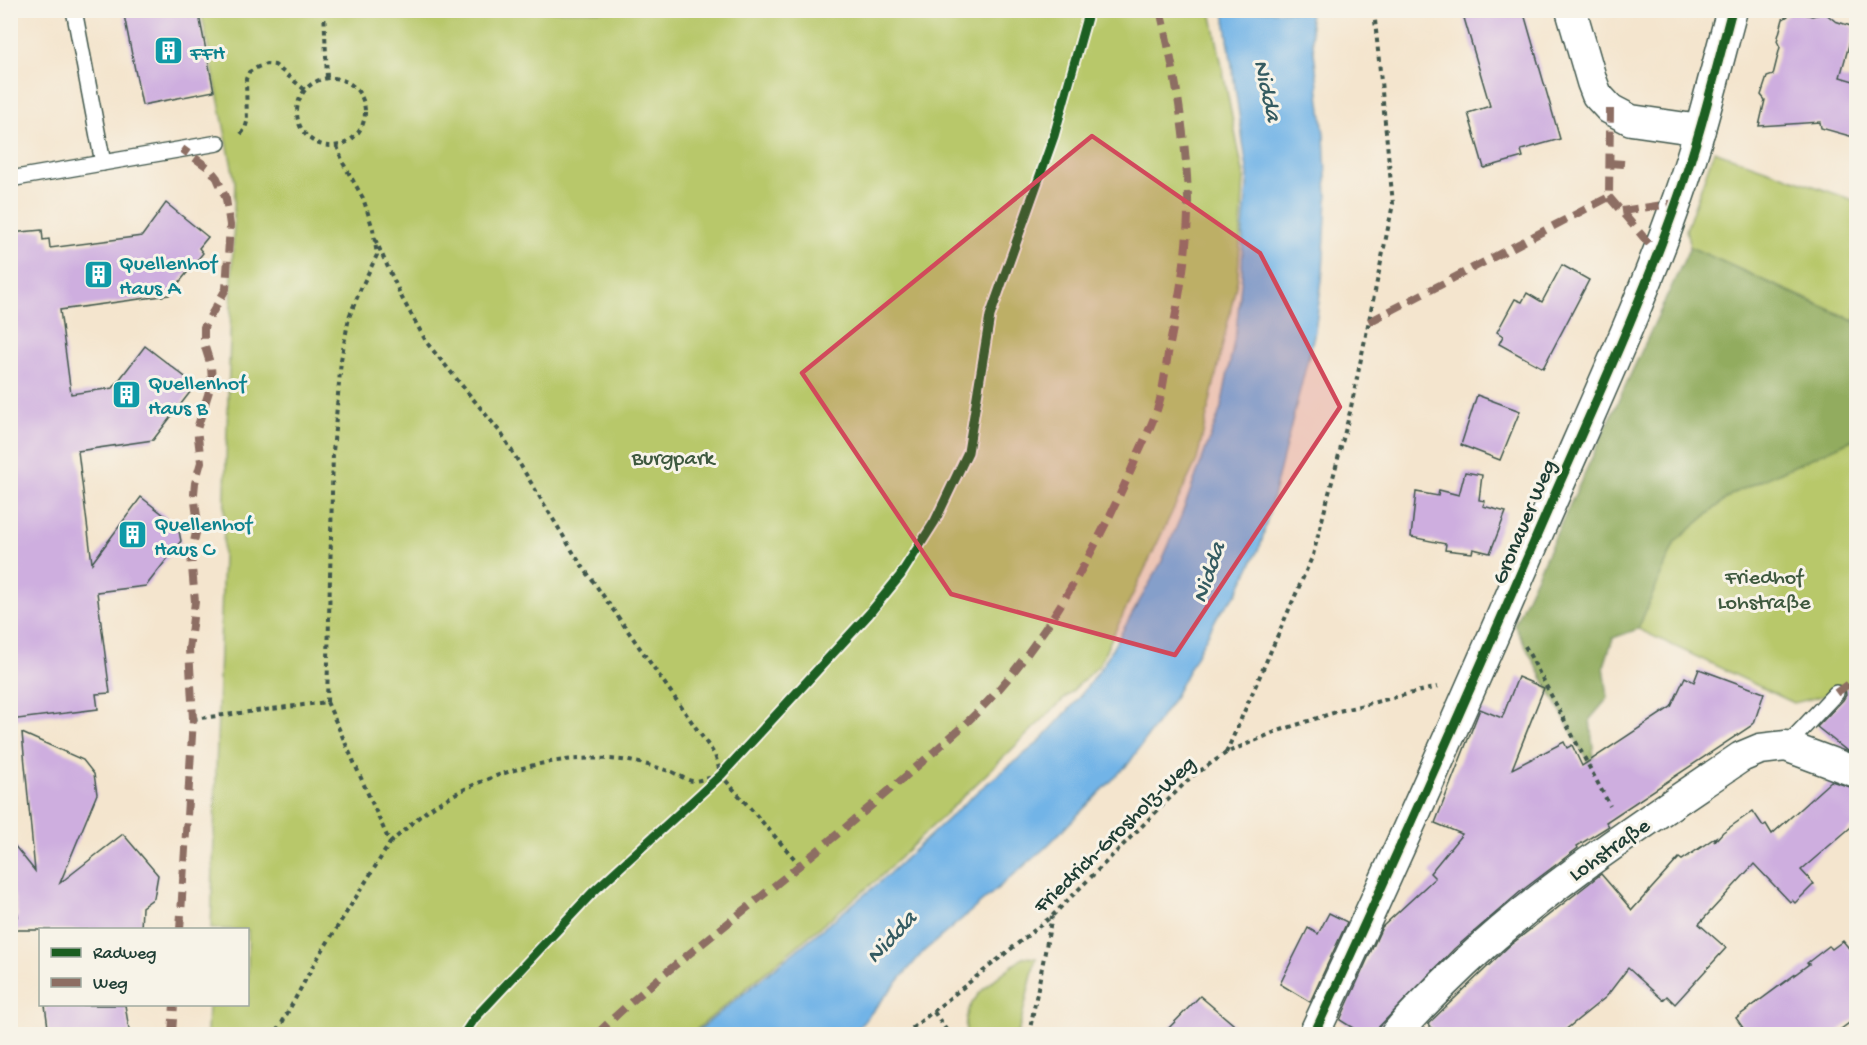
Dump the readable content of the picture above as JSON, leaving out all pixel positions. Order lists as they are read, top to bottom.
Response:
{
  "streets": {
    "street": ["Gronauer Weg", "Lohstraße"],
    "path": ["Friedrich-Grosholz-Weg"]
  },
  "crossings": [
    ["Gronauer Weg", "Friedrich-Grosholz-Weg"]
  ],
  "water": ["Nidda"],
  "parks": ["Burgpark", "Friedhof Lohstraße"],
  "places": {
    "building": [
      "FFH",
      "Quellenhof Haus A",
      "Quellenhof Haus B",
      "Quellenhof Haus C"
    ]
  },
  "legend": ["Radweg", "Weg"]
}
